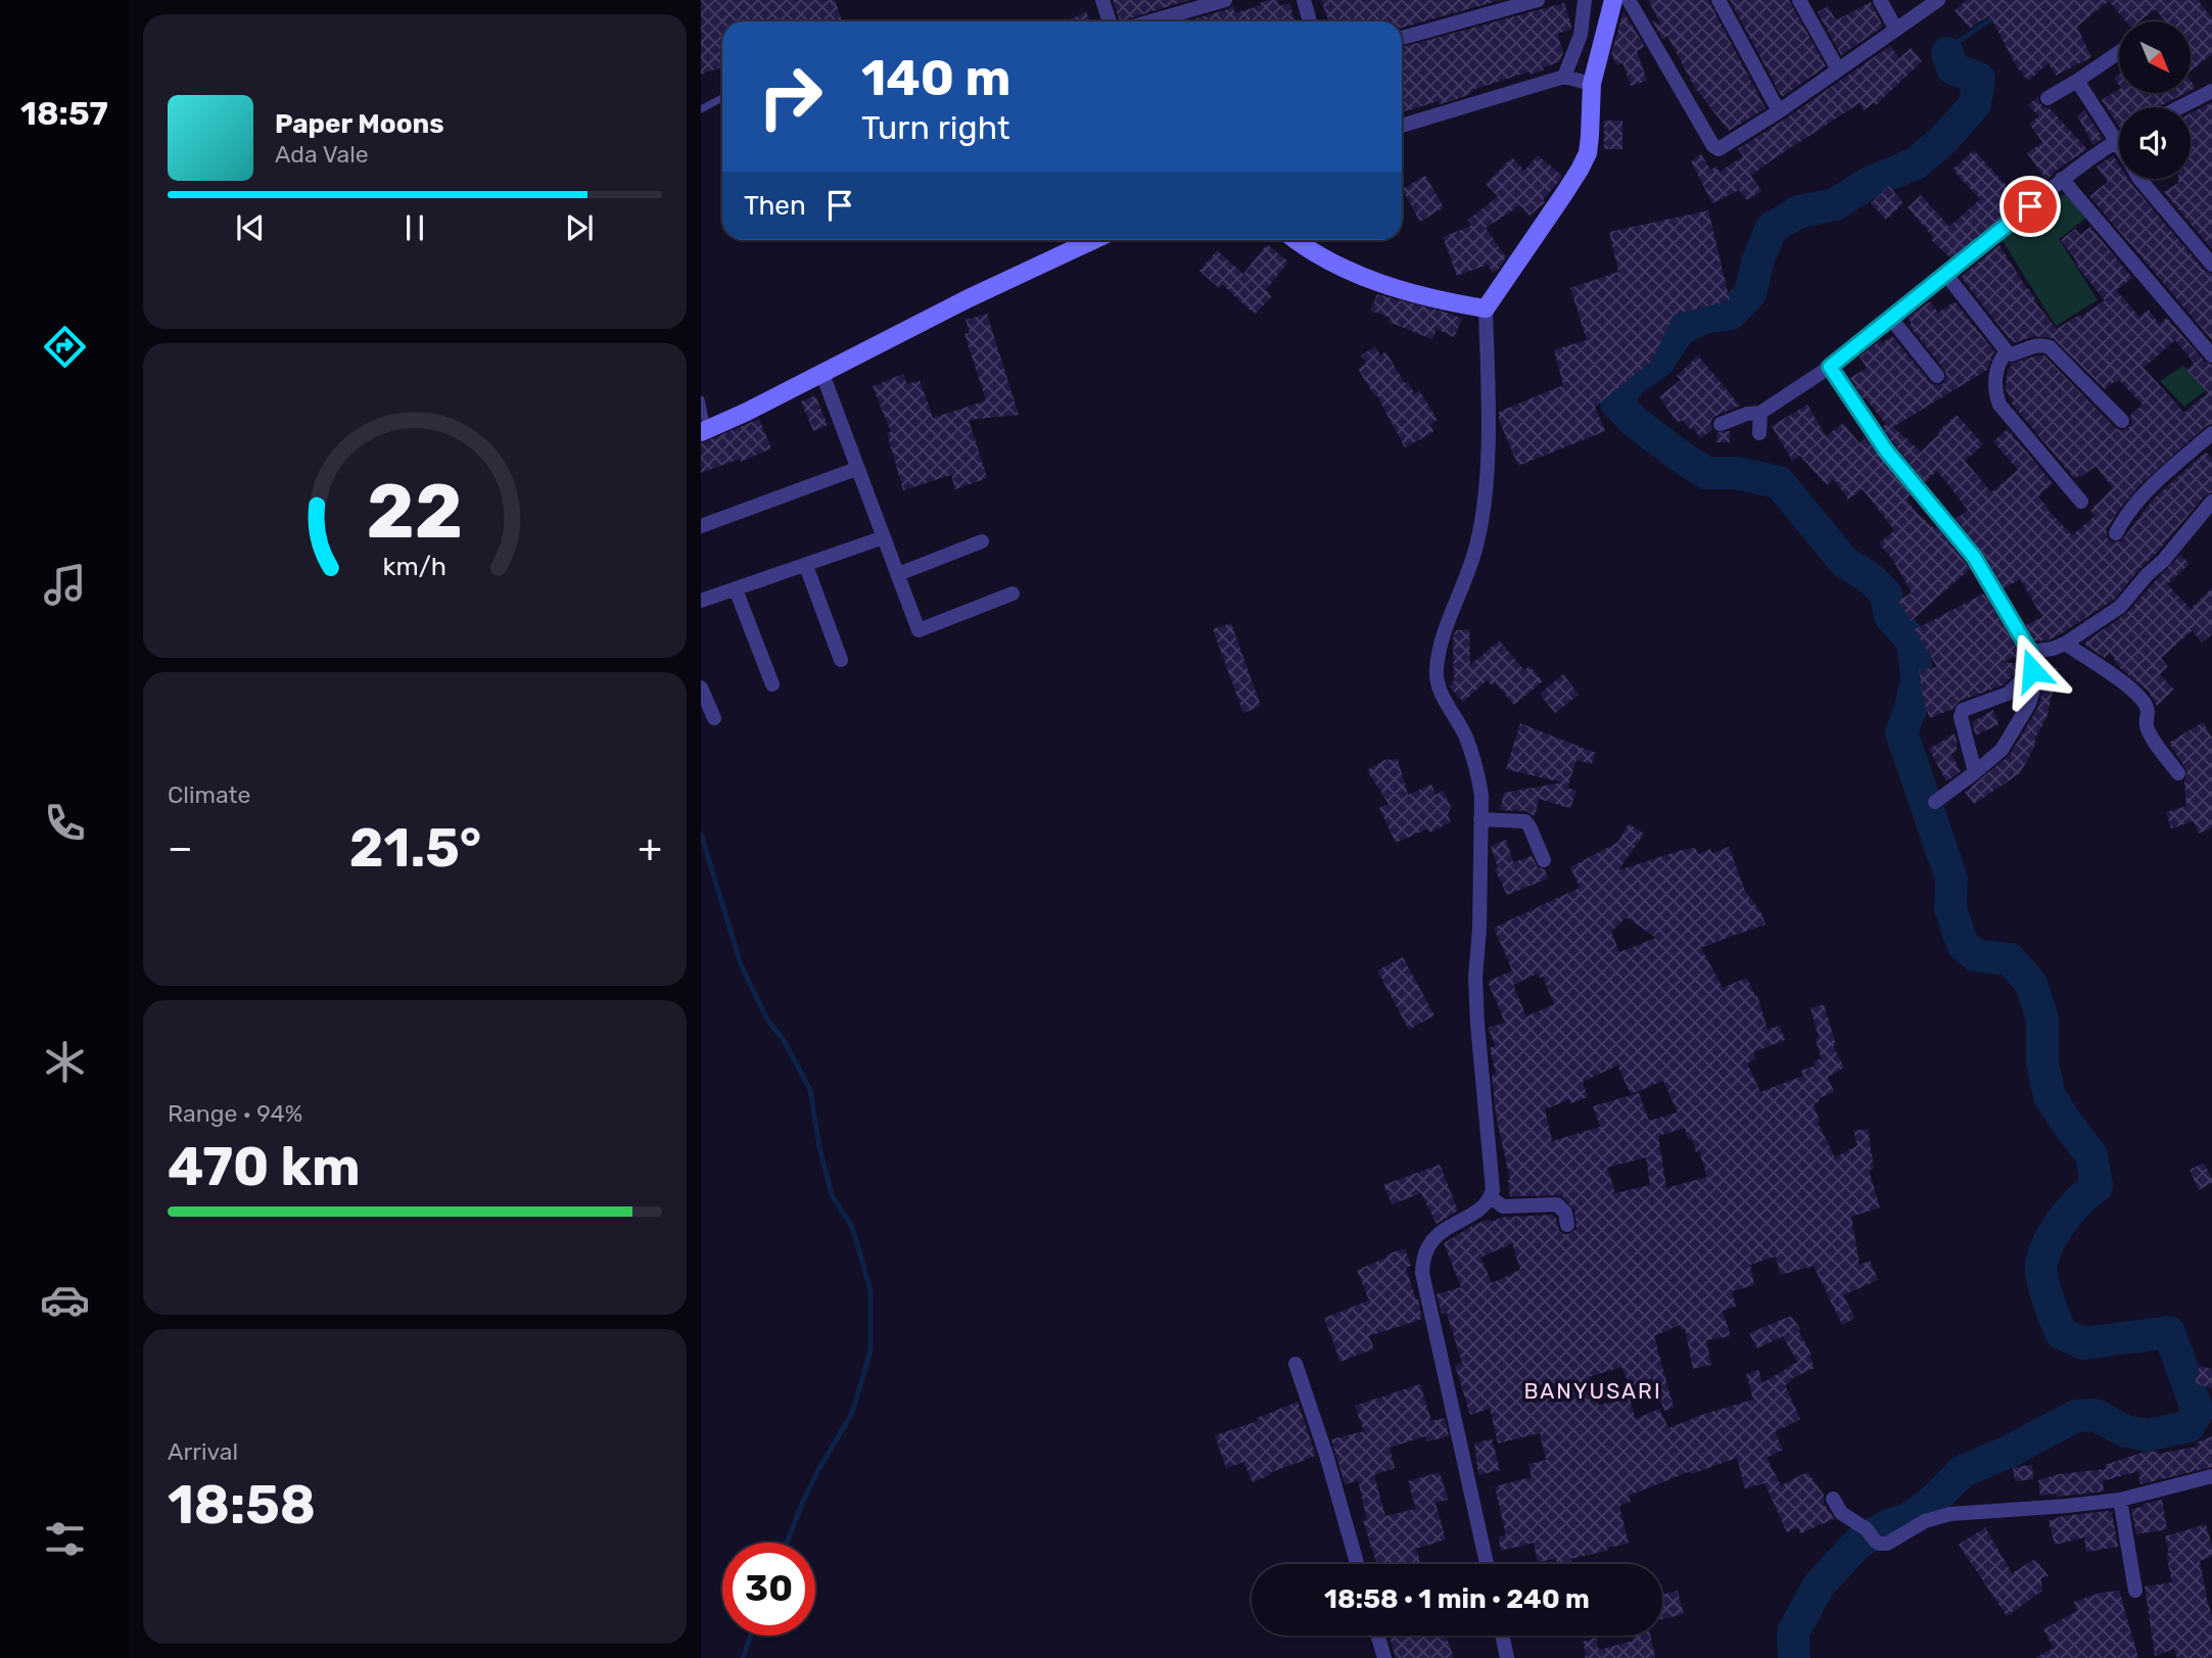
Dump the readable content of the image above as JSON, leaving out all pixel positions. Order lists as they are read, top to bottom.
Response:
{
  "districts": ["BANYUSARI"],
  "north": "bottom right",
  "page": {
    "tabs": "18:57",
    "turn": ["140 m", "Turn right"],
    "song": ["Paper Moons", "Ada Vale"],
    "then": "Then",
    "tile": [
      "Climate",
      ["Range · 94%", "470 km"],
      ["Arrival", "18:58"]
    ],
    "heat": ["−", "21.5°", "+"],
    "limit": "30",
    "trip": "18:58 · 1 min · 240 m",
    "gauge": ["22", "km/h"]
  }
}
